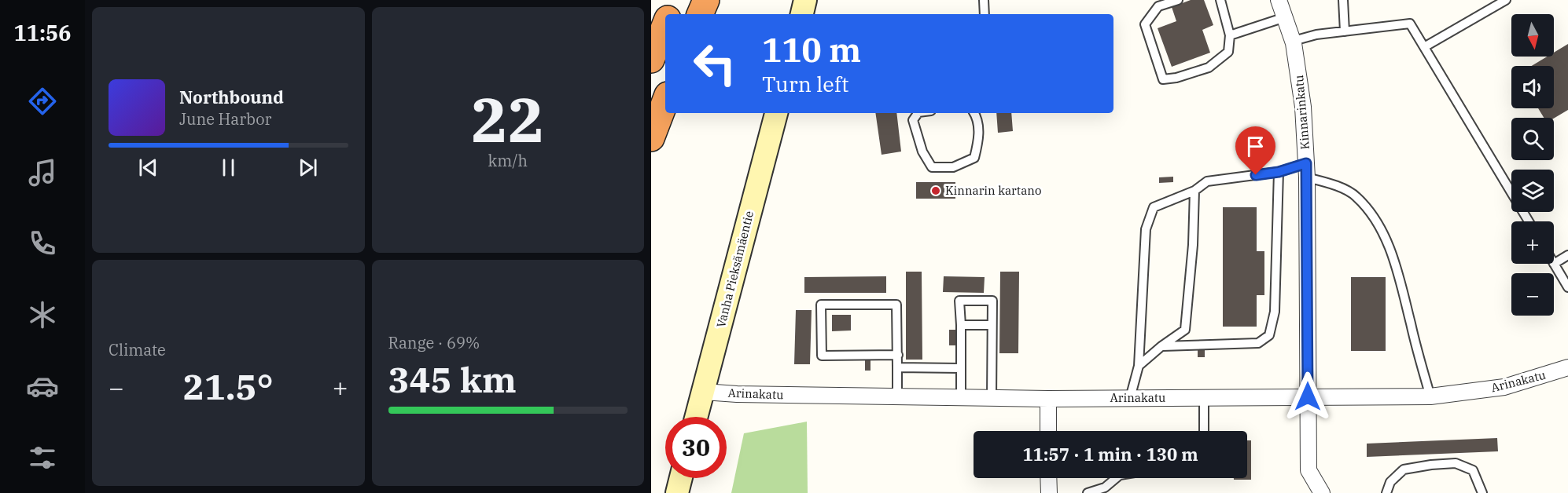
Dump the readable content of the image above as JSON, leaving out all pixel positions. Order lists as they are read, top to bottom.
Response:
{
  "streets": {
    "street": ["Kinnarinkatu", "Vanha Pieksämäentie", "Arinakatu"]
  },
  "crossings": [
    ["Kinnarinkatu", "Arinakatu"],
    ["Vanha Pieksämäentie", "Arinakatu"]
  ],
  "places": ["Kinnarin kartano"],
  "north": "bottom",
  "page": {
    "tabs": "11:56",
    "tile": [
      ["22", "km/h"],
      "Climate",
      ["Range · 69%", "345 km"]
    ],
    "map_buttons": ["+", "−"],
    "turn": ["110 m", "Turn left"],
    "song": ["Northbound", "June Harbor"],
    "heat": ["−", "21.5°", "+"],
    "limit": "30",
    "trip": "11:57 · 1 min · 130 m"
  }
}
